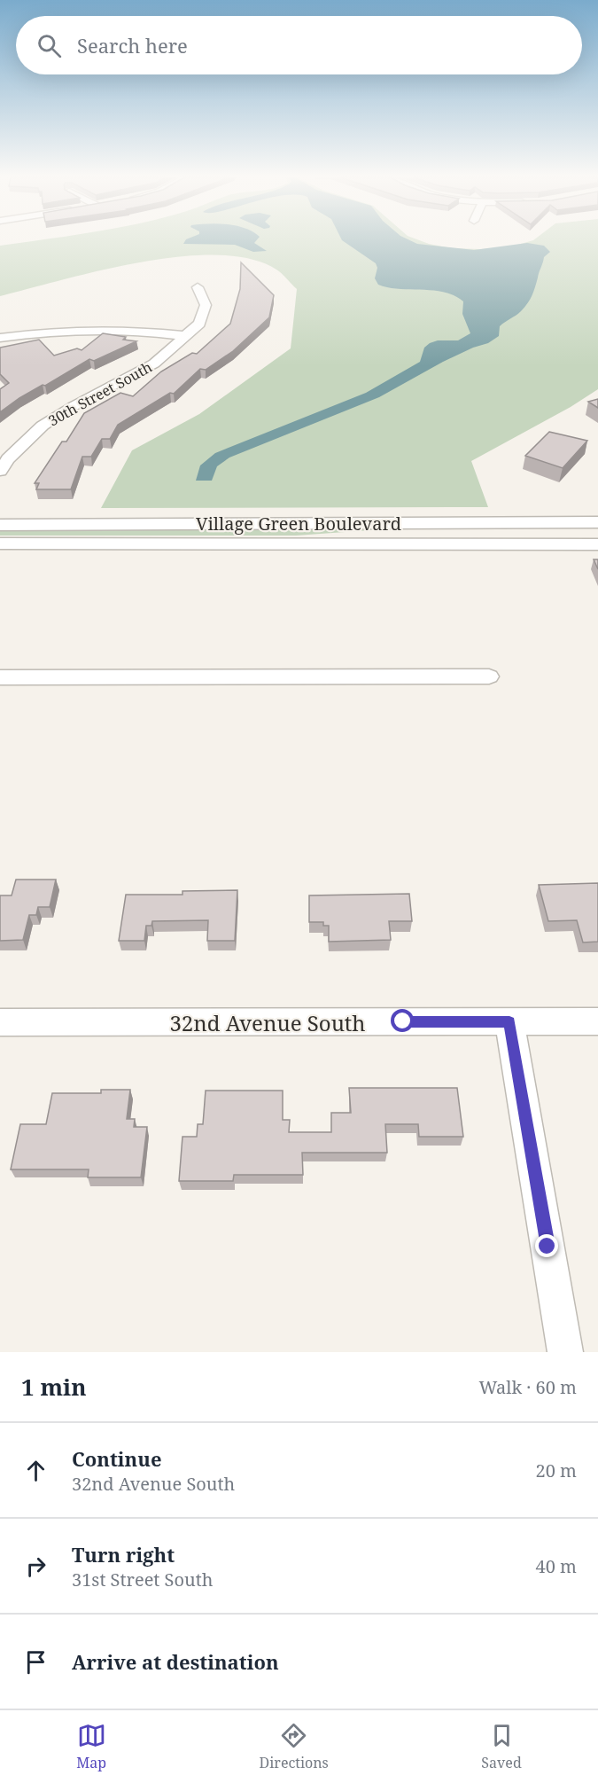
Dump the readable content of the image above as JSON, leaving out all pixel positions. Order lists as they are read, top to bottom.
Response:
{
  "streets": {
    "street": ["30th Street South", "Village Green Boulevard", "32nd Avenue South"]
  },
  "page": {
    "search": "Search here",
    "heading": ["1 min", "Walk · 60 m"],
    "list": [
      ["Continue", "32nd Avenue South", "20 m"],
      ["Turn right", "31st Street South", "40 m"],
      "Arrive at destination"
    ],
    "nav": ["Map", "Directions", "Saved"]
  }
}
